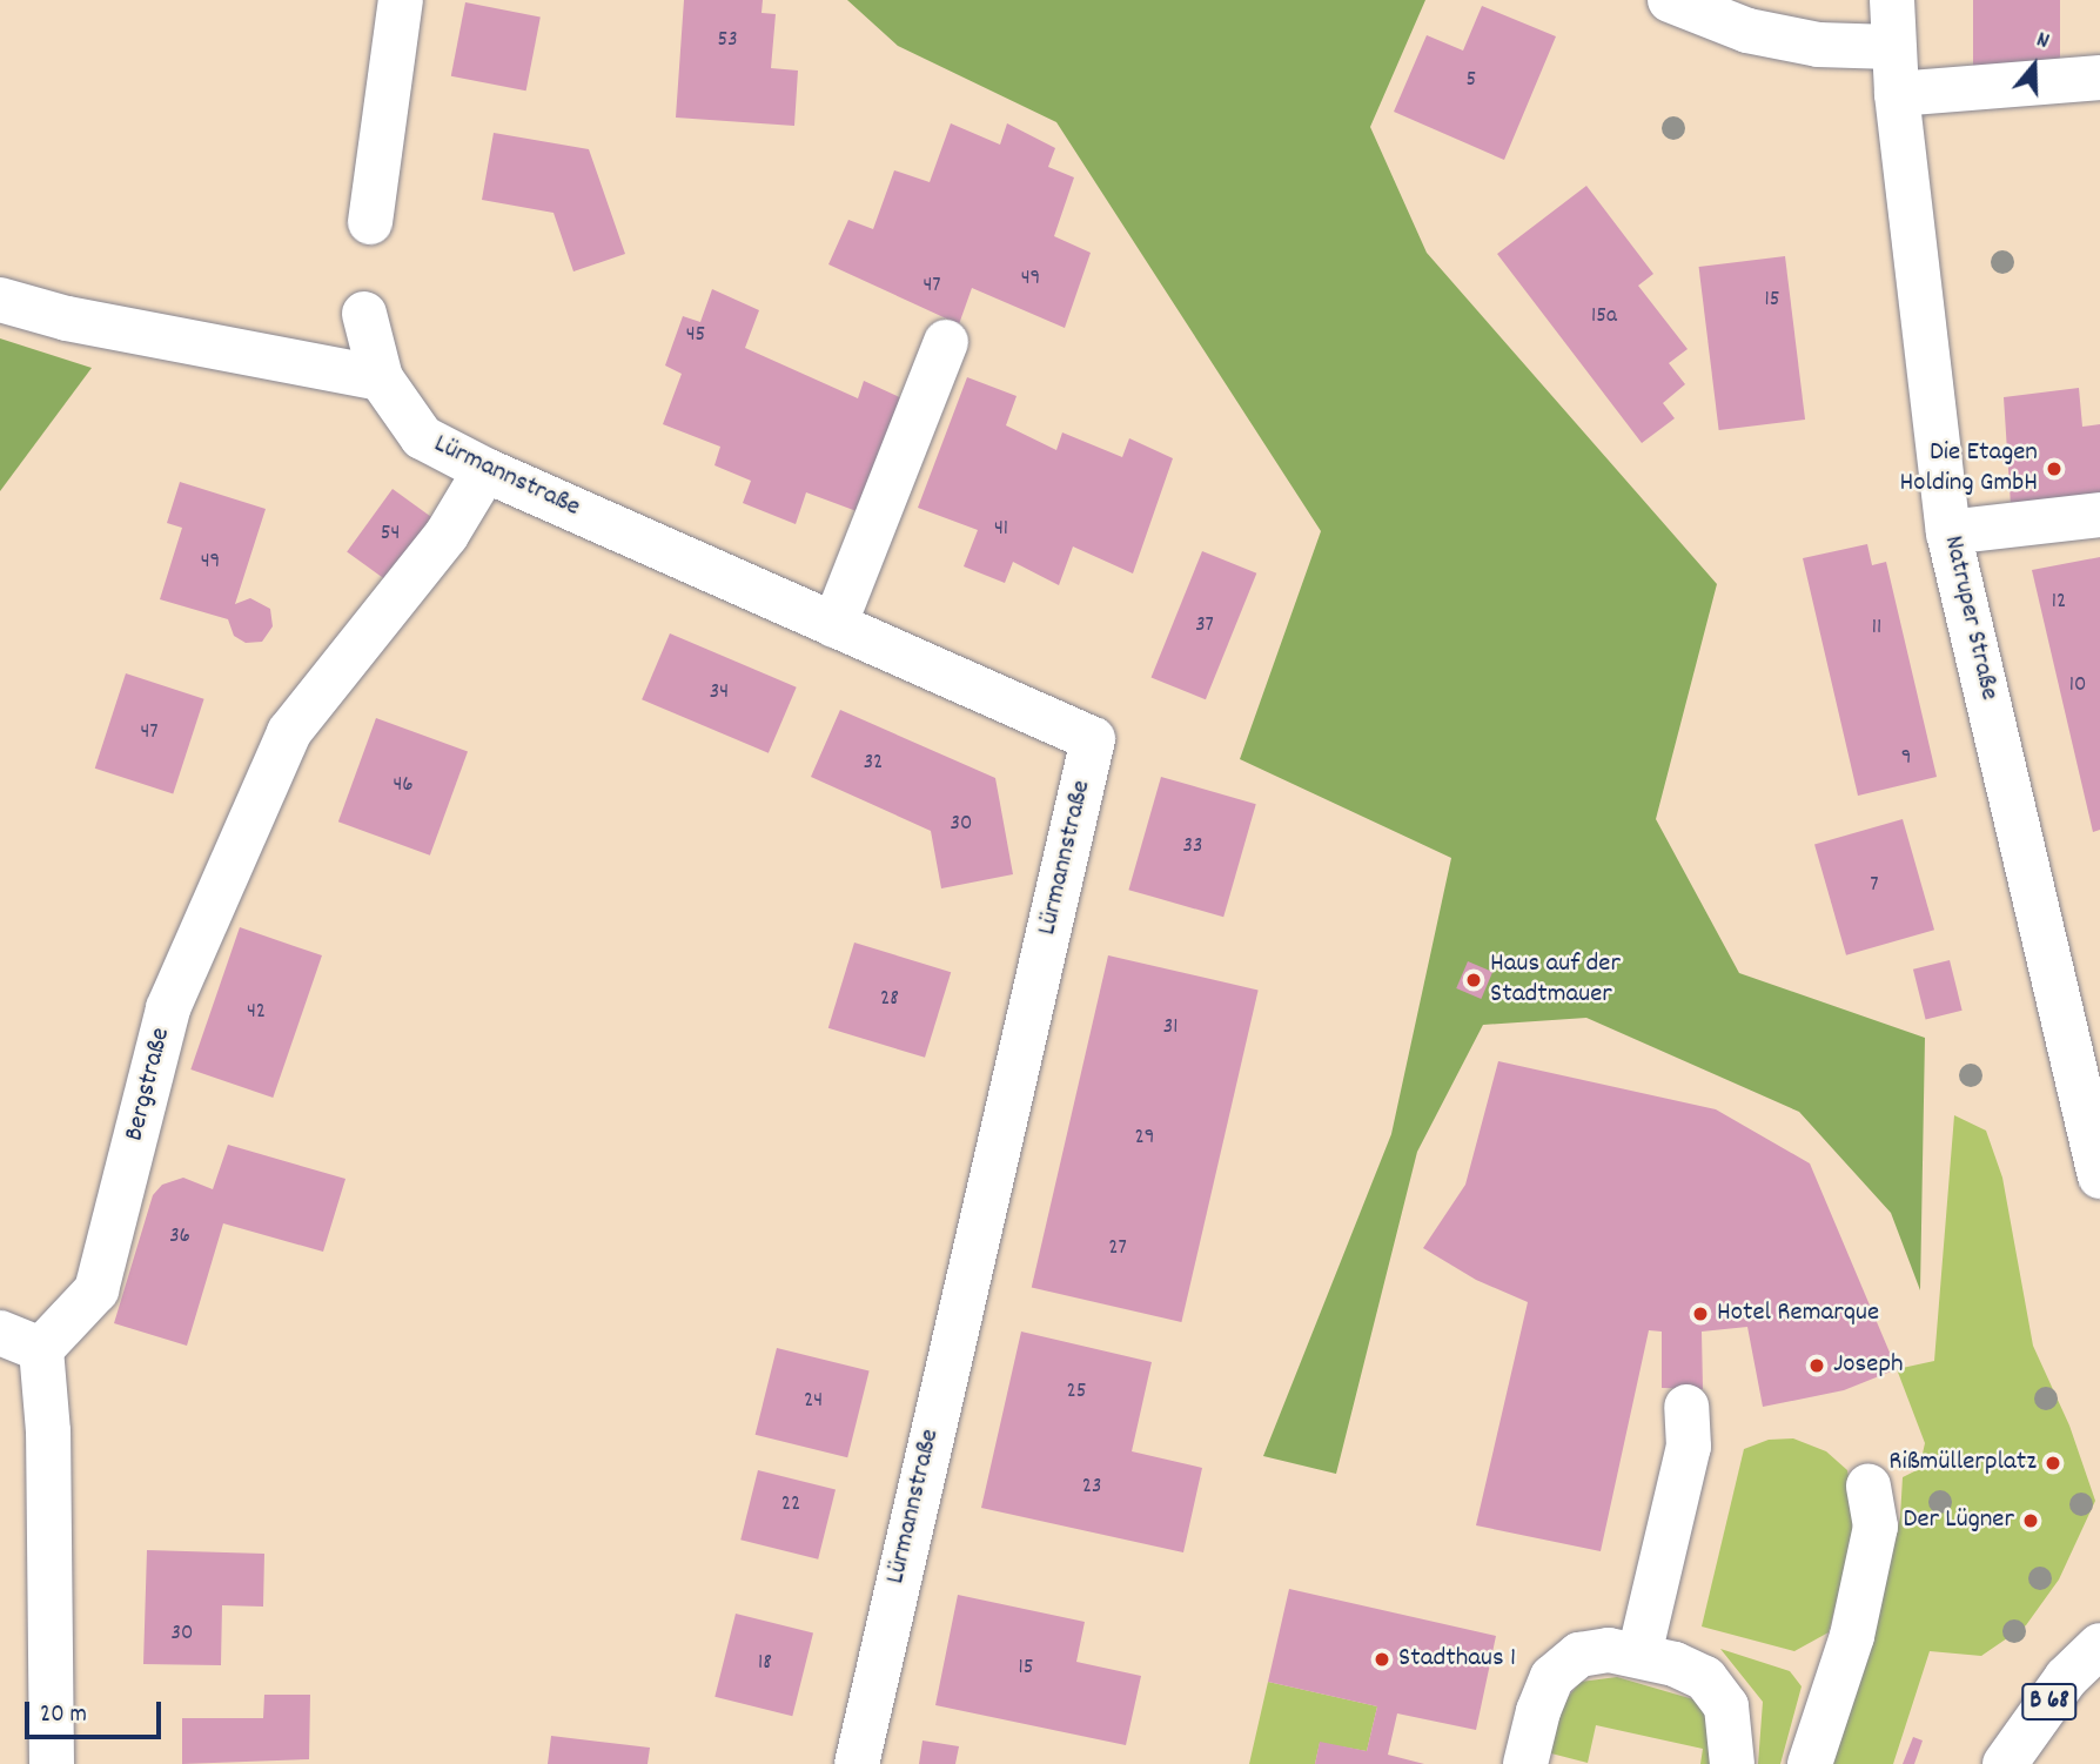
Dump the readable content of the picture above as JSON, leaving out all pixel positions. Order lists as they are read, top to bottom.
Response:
{
  "streets": {
    "street": [
      "Lürmannstraße",
      "Natruper Straße",
      "Bergstraße",
      "B 68"
    ]
  },
  "crossings": [
    ["Lürmannstraße", "Bergstraße"]
  ],
  "places": [
    "Die Etagen Holding GmbH",
    "Haus auf der Stadtmauer",
    "Hotel Remarque",
    "Joseph",
    "Rißmüllerplatz",
    "Der Lügner",
    "Stadthaus 1"
  ],
  "house_numbers": [
    "53",
    "5",
    "49",
    "47",
    "15",
    "15a",
    "45",
    "41",
    "54",
    "49",
    "12",
    "37",
    "11",
    "10",
    "34",
    "47",
    "9",
    "32",
    "46",
    "30",
    "33",
    "7",
    "28",
    "42",
    "31",
    "29",
    "36",
    "27",
    "25",
    "24",
    "23",
    "22",
    "30",
    "18",
    "15"
  ],
  "scale_bar": "20 m",
  "north": "top"
}
